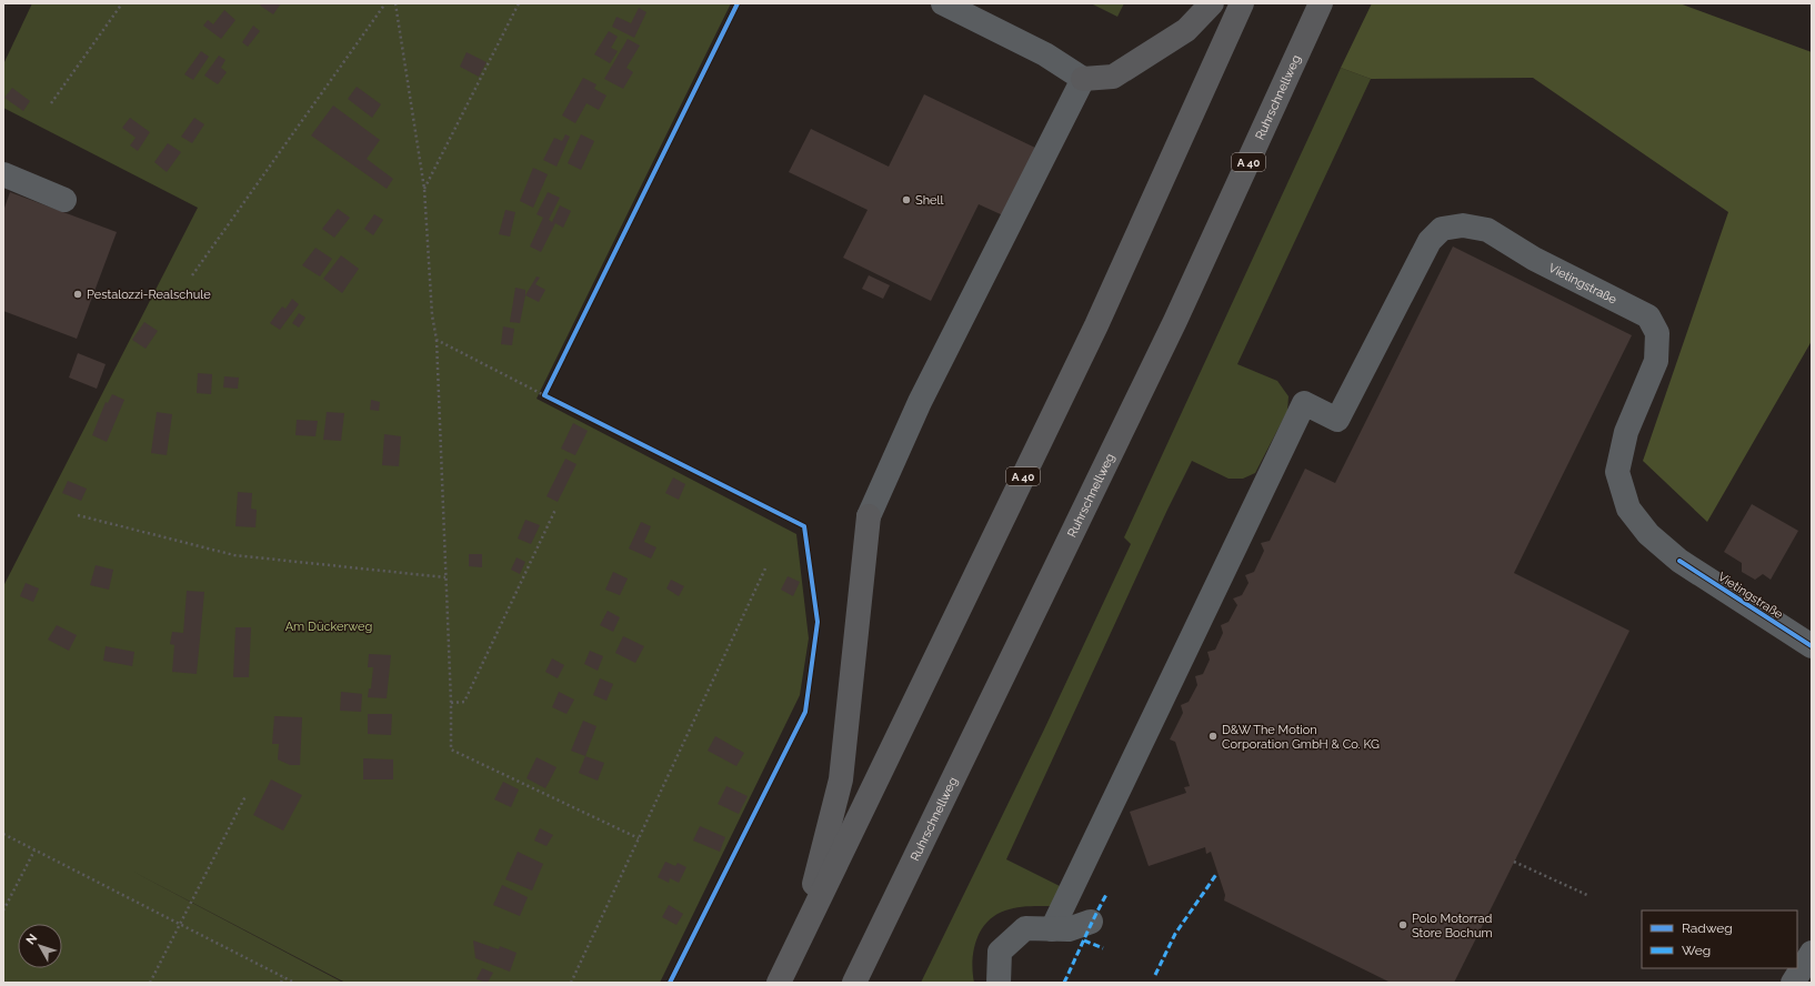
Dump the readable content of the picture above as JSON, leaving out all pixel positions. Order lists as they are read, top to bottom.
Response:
{
  "streets": {
    "highway": ["Ruhrschnellweg", "A 40"],
    "street": ["Vietingstraße"]
  },
  "parks": ["Am Dückerweg"],
  "places": [
    "Shell",
    "Pestalozzi-Realschule",
    "D&W The Motion Corporation GmbH & Co. KG",
    "Polo Motorrad Store Bochum"
  ],
  "legend": ["Radweg", "Weg"],
  "north": "top left"
}
